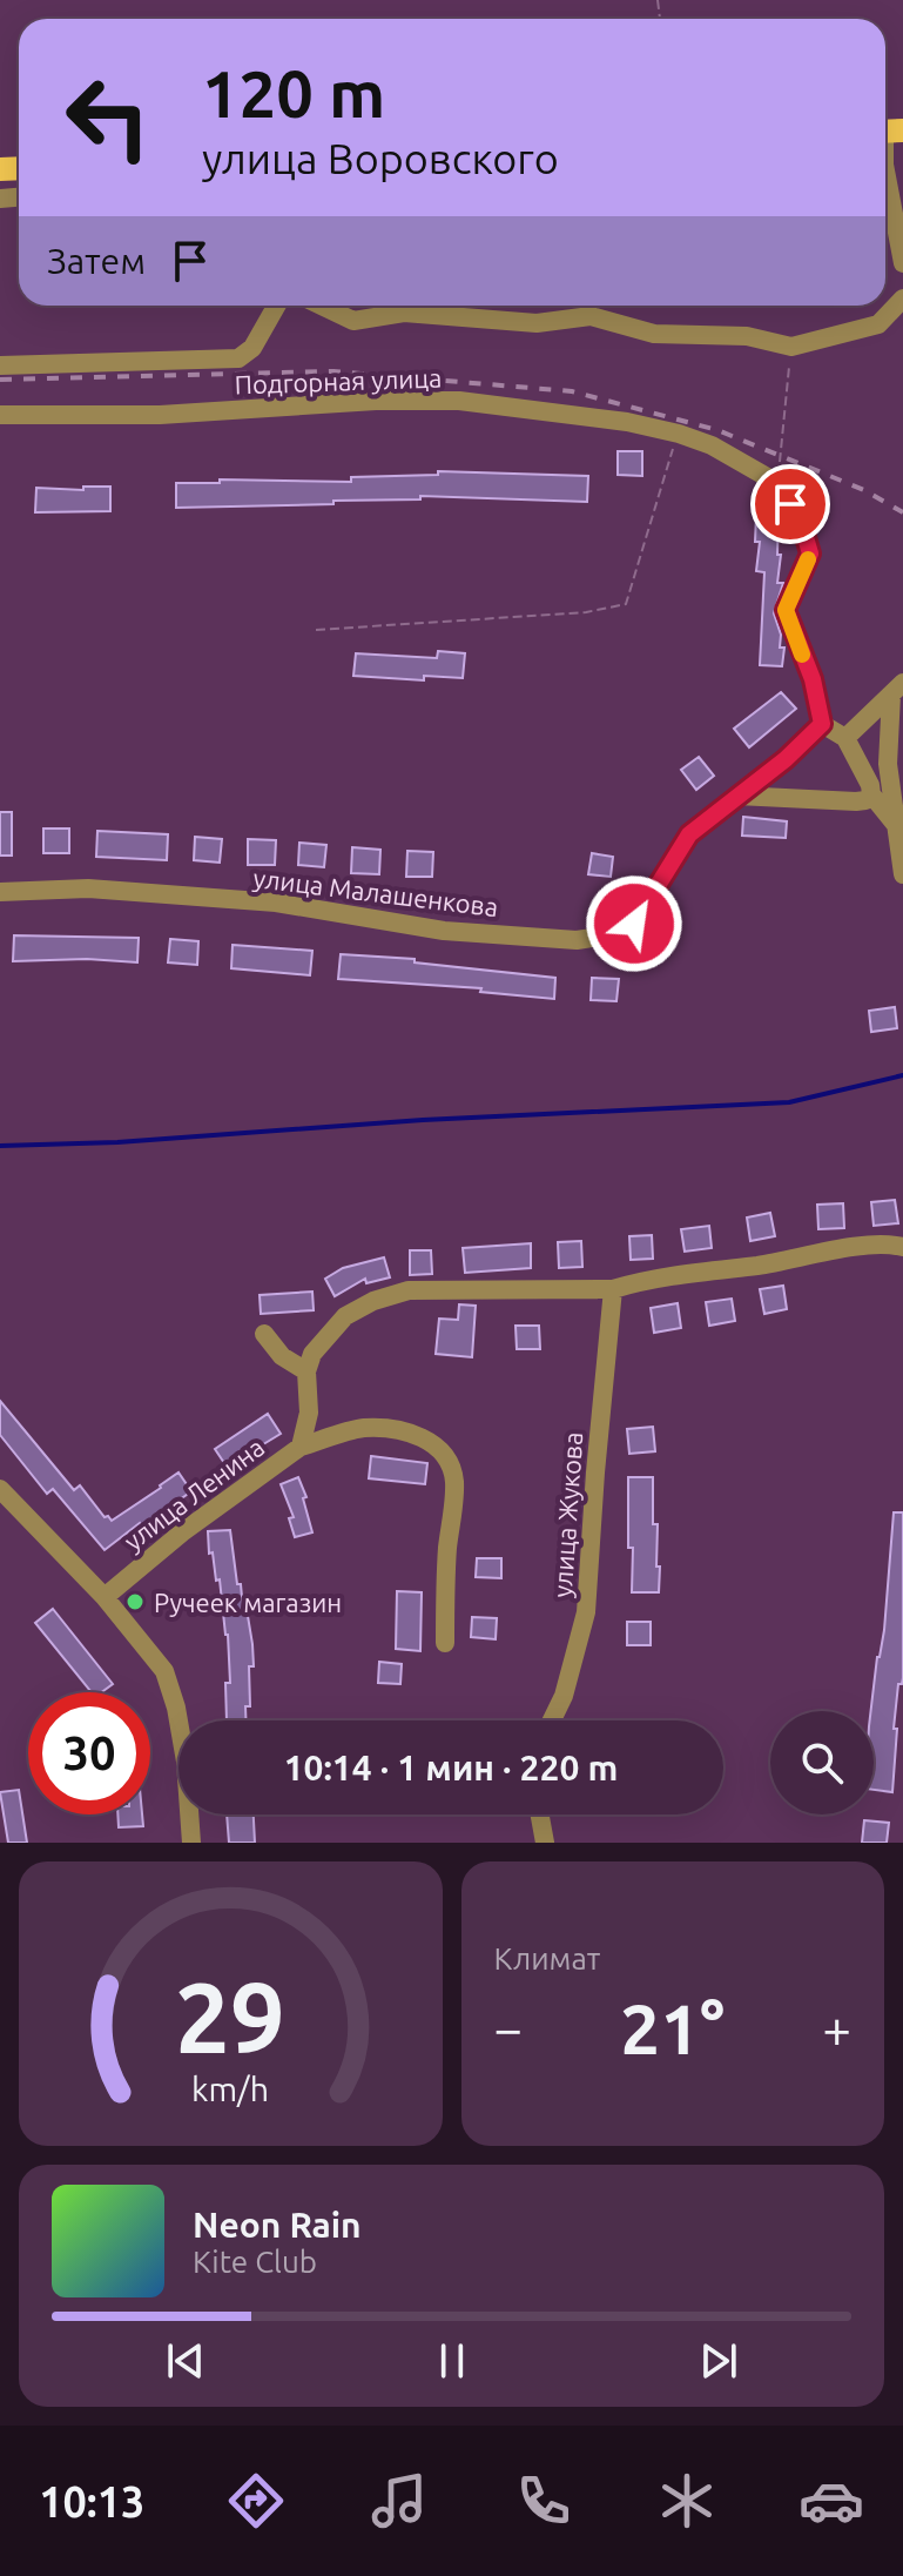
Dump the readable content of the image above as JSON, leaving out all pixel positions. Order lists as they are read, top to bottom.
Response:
{
  "streets": {
    "street": [
      "Подгорная улица",
      "улица Малашенкова",
      "улица Ленина",
      "улица Жукова"
    ]
  },
  "places": ["Ручеек магазин"],
  "page": {
    "turn": ["120 m", "улица Воровского"],
    "then": "Затем",
    "limit": "30",
    "trip": "10:14 · 1 мин · 220 m",
    "tile": "Климат",
    "heat": ["−", "21°", "+"],
    "song": ["Neon Rain", "Kite Club"],
    "tabs": "10:13",
    "gauge": ["29", "km/h"]
  }
}
